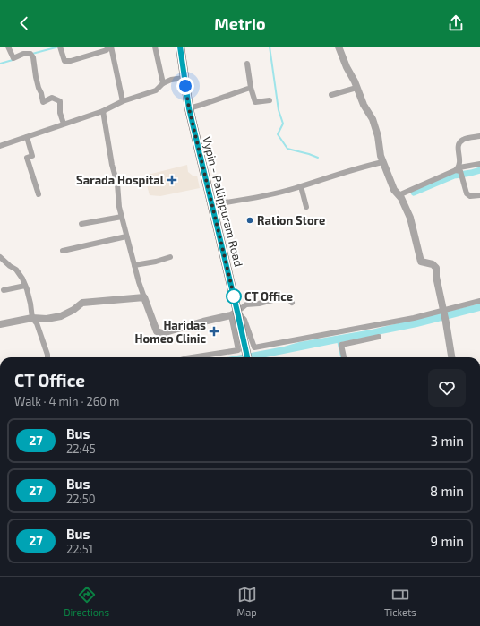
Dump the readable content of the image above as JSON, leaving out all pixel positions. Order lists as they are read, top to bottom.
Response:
{
  "streets": {
    "main road": ["Vypin - Pallippuram Road"]
  },
  "places": {
    "health": ["Sarada Hospital", "Haridas Homeo Clinic"],
    "other": ["Ration Store", "CT Office"]
  },
  "lines": ["bus line 27"],
  "page": {
    "header": "Metrio",
    "heading": ["CT Office", "Walk · 4 min · 260 m"],
    "list": [
      {
        "mark": "27",
        "name": "Bus",
        "note": "22:45",
        "value": "3 min"
      },
      {
        "mark": "27",
        "name": "Bus",
        "note": "22:50",
        "value": "8 min"
      },
      {
        "mark": "27",
        "name": "Bus",
        "note": "22:51",
        "value": "9 min"
      }
    ],
    "tabs": ["Directions", "Map", "Tickets"]
  }
}
